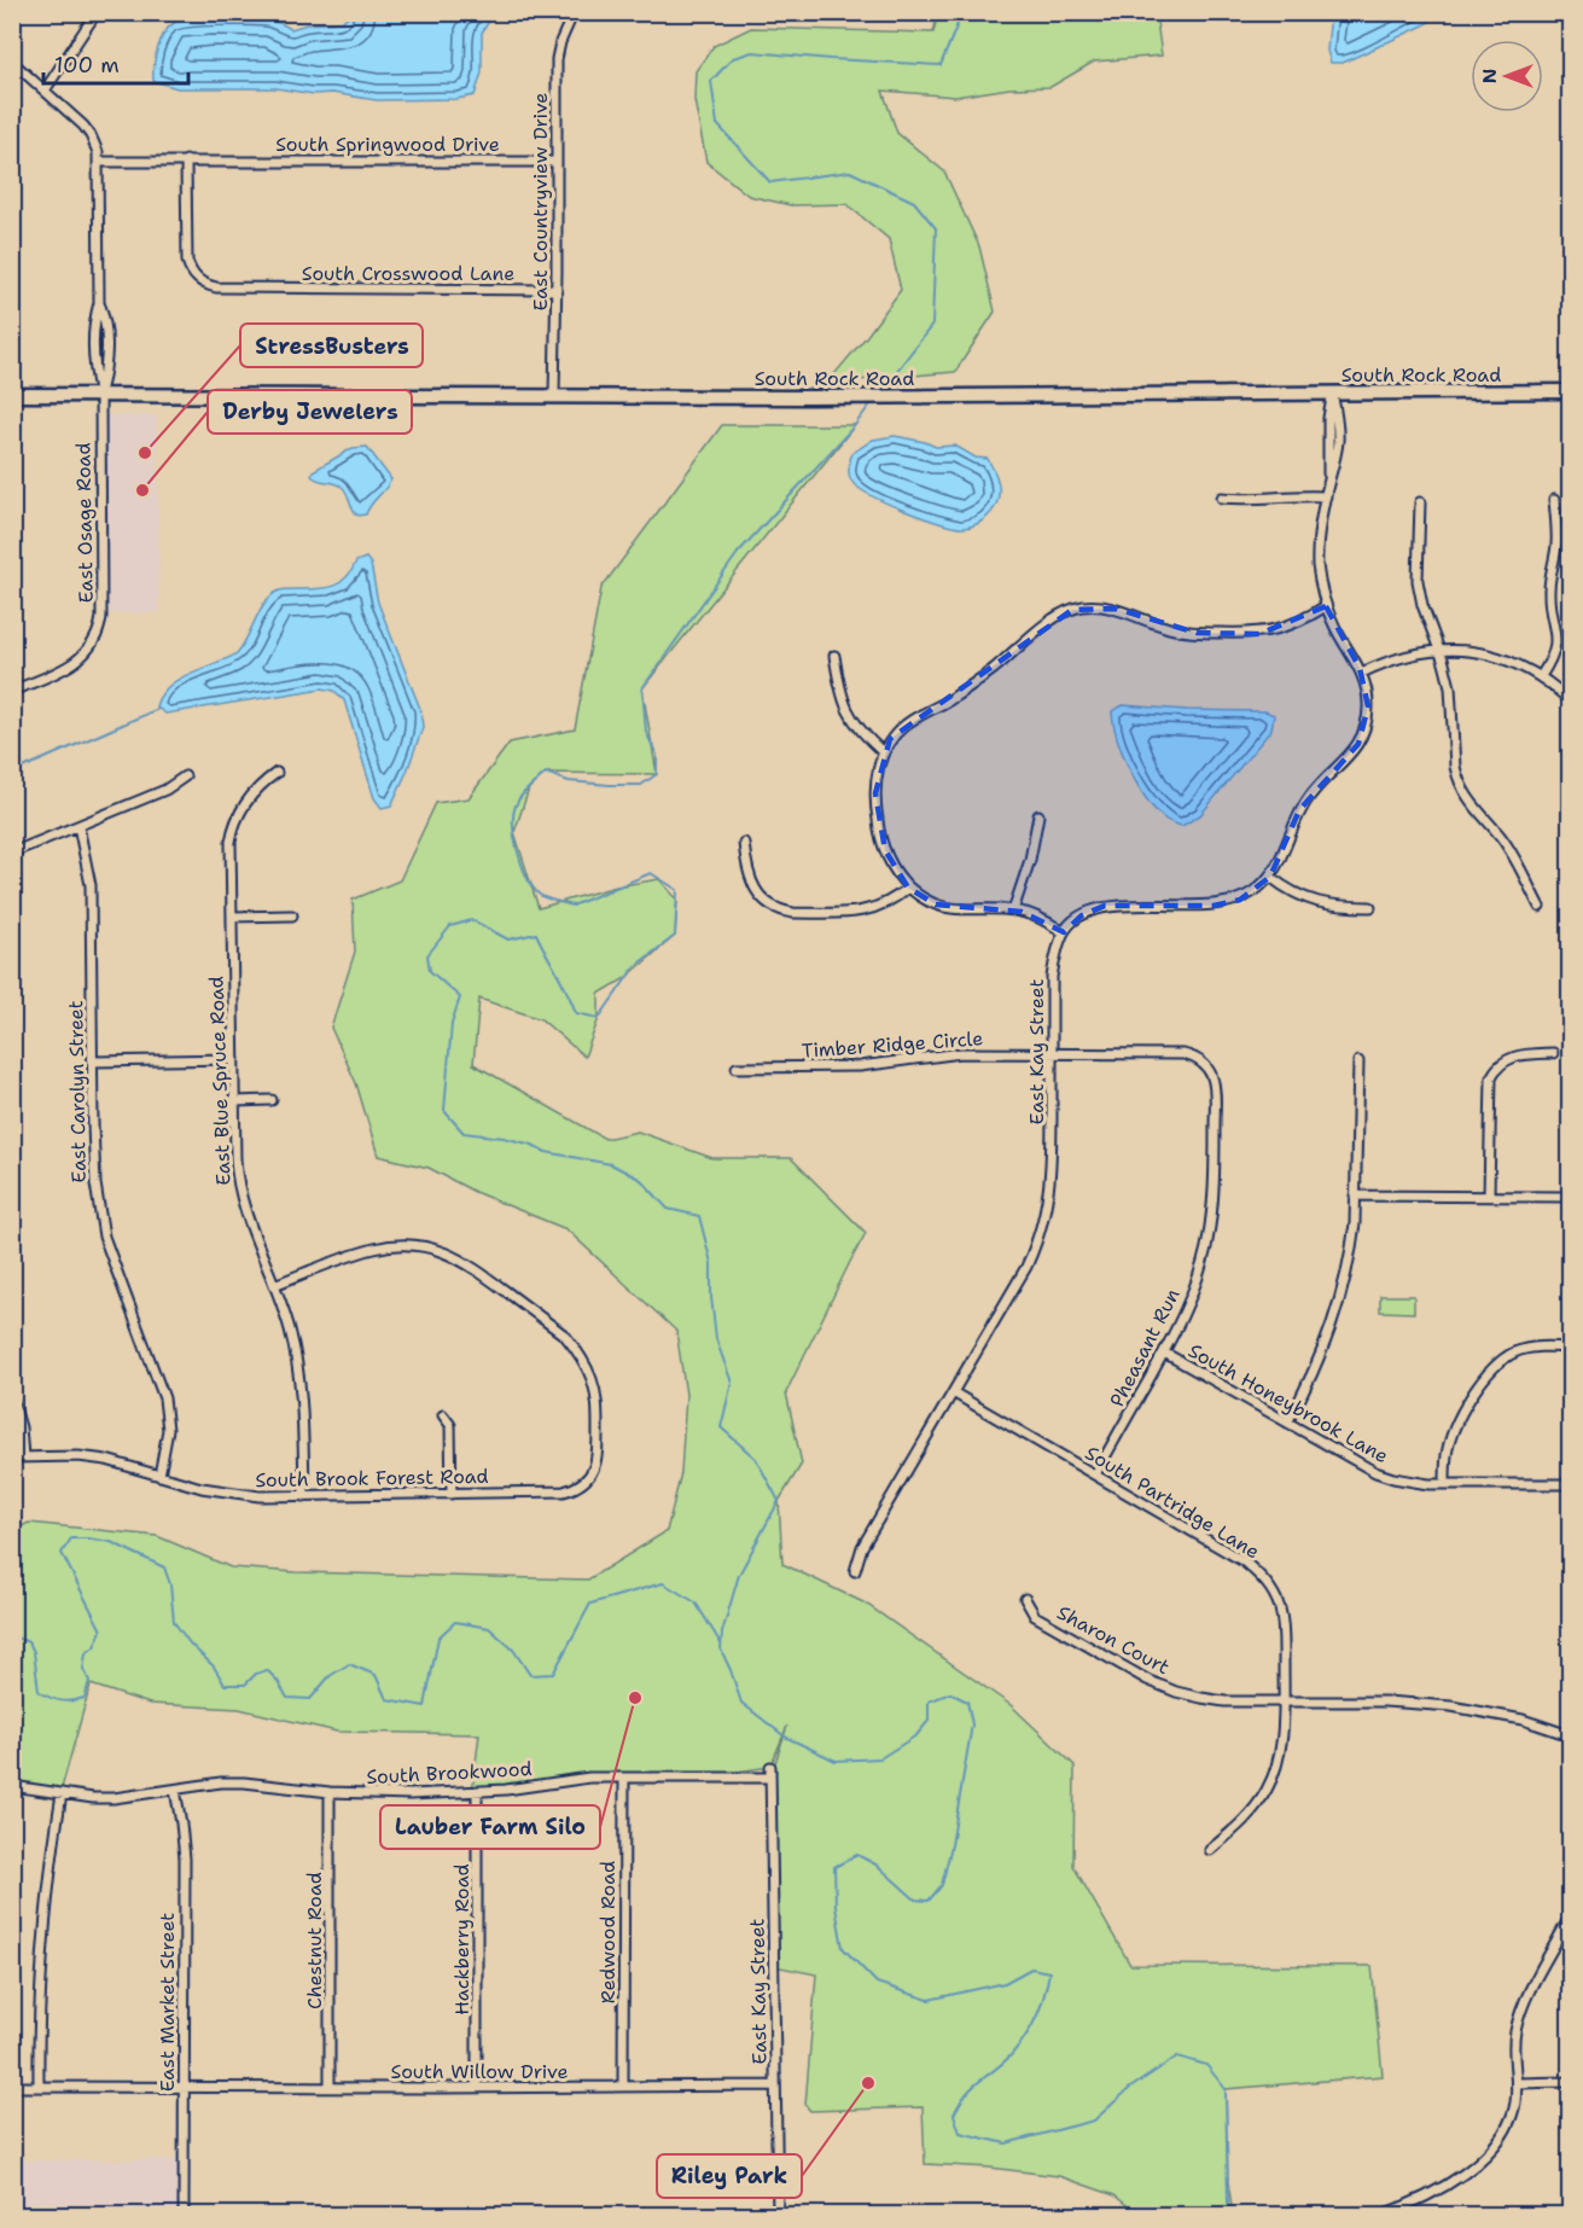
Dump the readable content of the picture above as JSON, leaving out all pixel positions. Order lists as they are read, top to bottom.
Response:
{
  "streets": {
    "main road": ["South Rock Road"],
    "street": [
      "South Springwood Drive",
      "East Countryview Drive",
      "South Crosswood Lane",
      "East Osage Road",
      "Timber Ridge Circle",
      "East Kay Street",
      "East Blue Spruce Road",
      "East Carolyn Street",
      "Pheasant Run",
      "South Honeybrook Lane",
      "South Brook Forest Road",
      "South Partridge Lane",
      "Sharon Court",
      "South Brookwood",
      "Redwood Road",
      "Hackberry Road",
      "Chestnut Road",
      "East Market Street",
      "South Willow Drive"
    ]
  },
  "crossings": [
    ["South Springwood Drive", "East Countryview Drive"],
    ["South Springwood Drive", "South Crosswood Lane"],
    ["South Springwood Drive", "East Osage Road"],
    ["East Countryview Drive", "South Crosswood Lane"],
    ["East Countryview Drive", "South Rock Road"],
    ["South Rock Road", "East Osage Road"],
    ["Timber Ridge Circle", "East Kay Street"],
    ["Timber Ridge Circle", "Pheasant Run"],
    ["East Kay Street", "South Partridge Lane"],
    ["East Kay Street", "South Brookwood"],
    ["East Kay Street", "South Willow Drive"],
    ["East Blue Spruce Road", "South Brook Forest Road"],
    ["East Carolyn Street", "South Brook Forest Road"],
    ["Pheasant Run", "South Honeybrook Lane"],
    ["Pheasant Run", "South Partridge Lane"],
    ["South Partridge Lane", "Sharon Court"],
    ["South Brookwood", "Redwood Road"],
    ["South Brookwood", "Hackberry Road"],
    ["South Brookwood", "Chestnut Road"],
    ["South Brookwood", "East Market Street"],
    ["Redwood Road", "South Willow Drive"],
    ["Hackberry Road", "South Willow Drive"],
    ["Chestnut Road", "South Willow Drive"],
    ["East Market Street", "South Willow Drive"]
  ],
  "places": [
    "StressBusters",
    "Derby Jewelers",
    "Lauber Farm Silo",
    "Riley Park"
  ],
  "scale_bar": "100 m",
  "north": "left"
}
